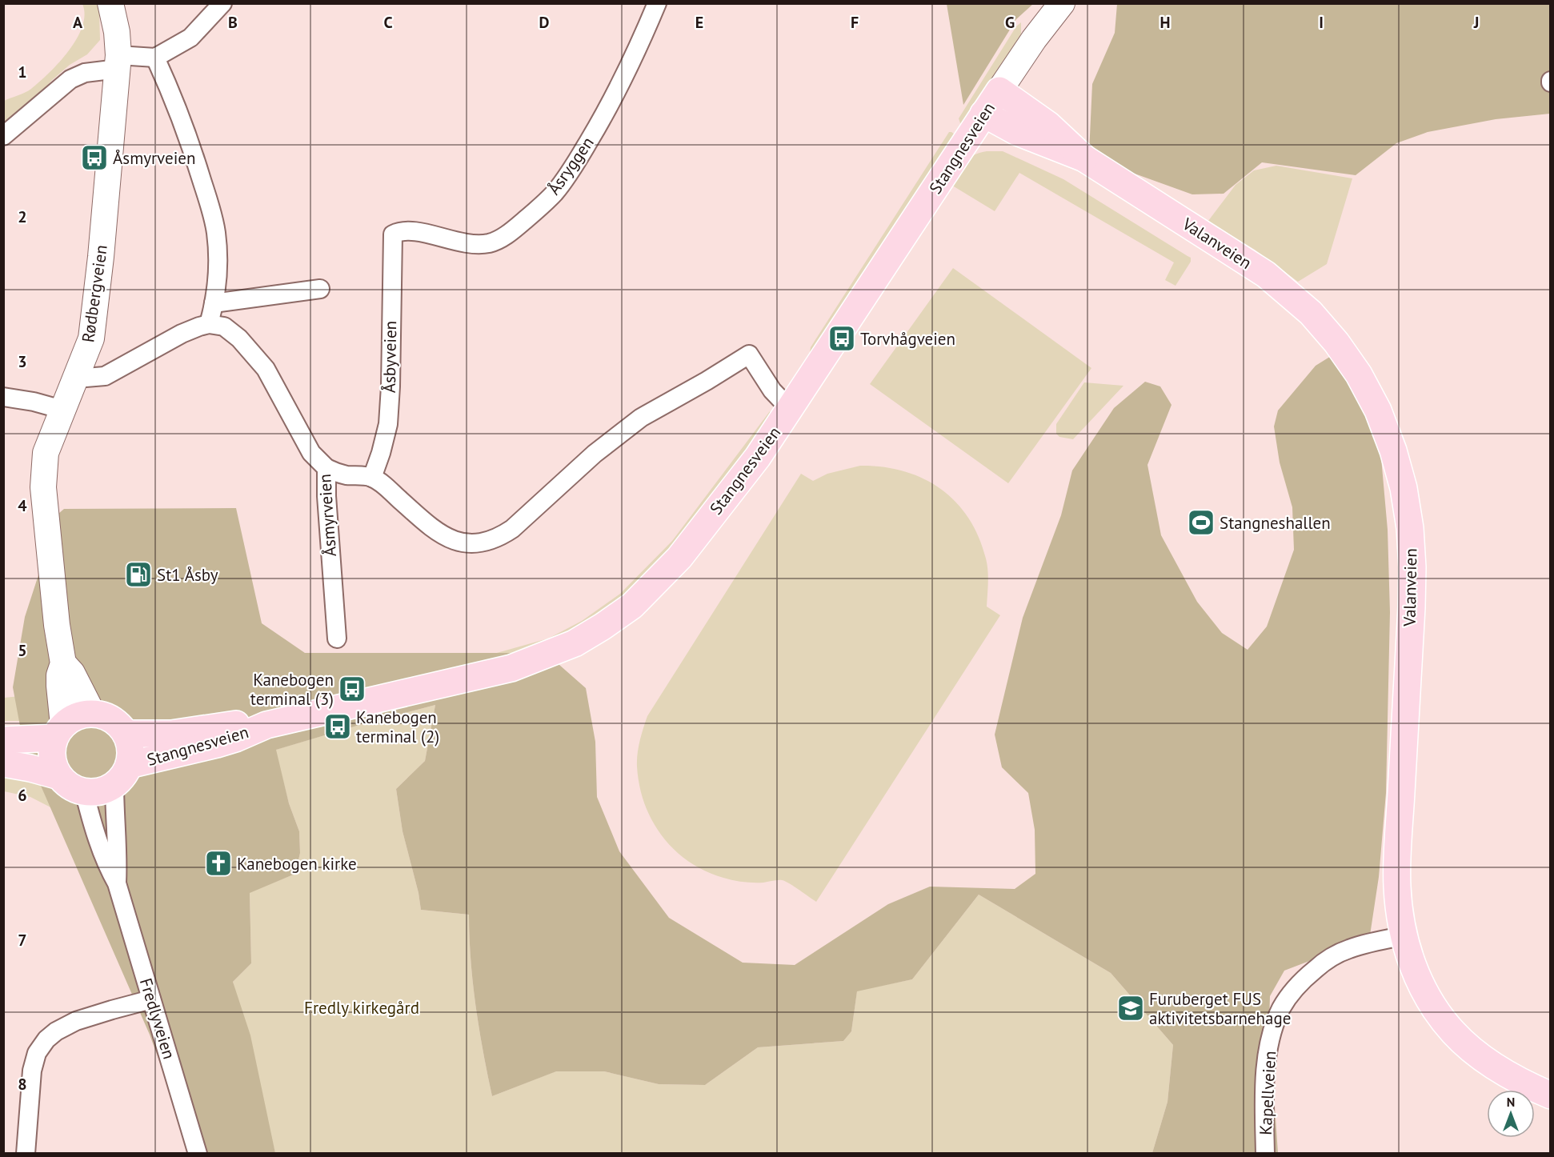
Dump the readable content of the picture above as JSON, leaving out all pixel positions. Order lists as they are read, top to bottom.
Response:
{
  "streets": {
    "main road": ["Stangnesveien", "Valanveien"],
    "street": [
      "Åsryggen",
      "Rødbergveien",
      "Åsbyveien",
      "Åsmyrveien",
      "Fredlyveien",
      "Kapellveien"
    ]
  },
  "crossings": [
    ["Stangnesveien", "Valanveien"],
    ["Stangnesveien", "Rødbergveien"],
    ["Stangnesveien", "Fredlyveien"],
    ["Åsryggen", "Åsbyveien"],
    ["Valanveien", "Kapellveien"],
    ["Rødbergveien", "Fredlyveien"]
  ],
  "parks": ["Fredly kirkegård"],
  "places": {
    "bus stop": [
      "Åsmyrveien",
      "Torvhågveien",
      "Kanebogen terminal (3)",
      "Kanebogen terminal (2)"
    ],
    "sports": ["Stangneshallen"],
    "fuel station": ["St1 Åsby"],
    "church": ["Kanebogen kirke"],
    "school or university": ["Furuberget FUS aktivitetsbarnehage"]
  },
  "north": "top",
  "grid": {
    "columns": [
      "A",
      "B",
      "C",
      "D",
      "E",
      "F",
      "G",
      "H",
      "I",
      "J"
    ],
    "rows": [
      "1",
      "2",
      "3",
      "4",
      "5",
      "6",
      "7",
      "8"
    ]
  }
}
